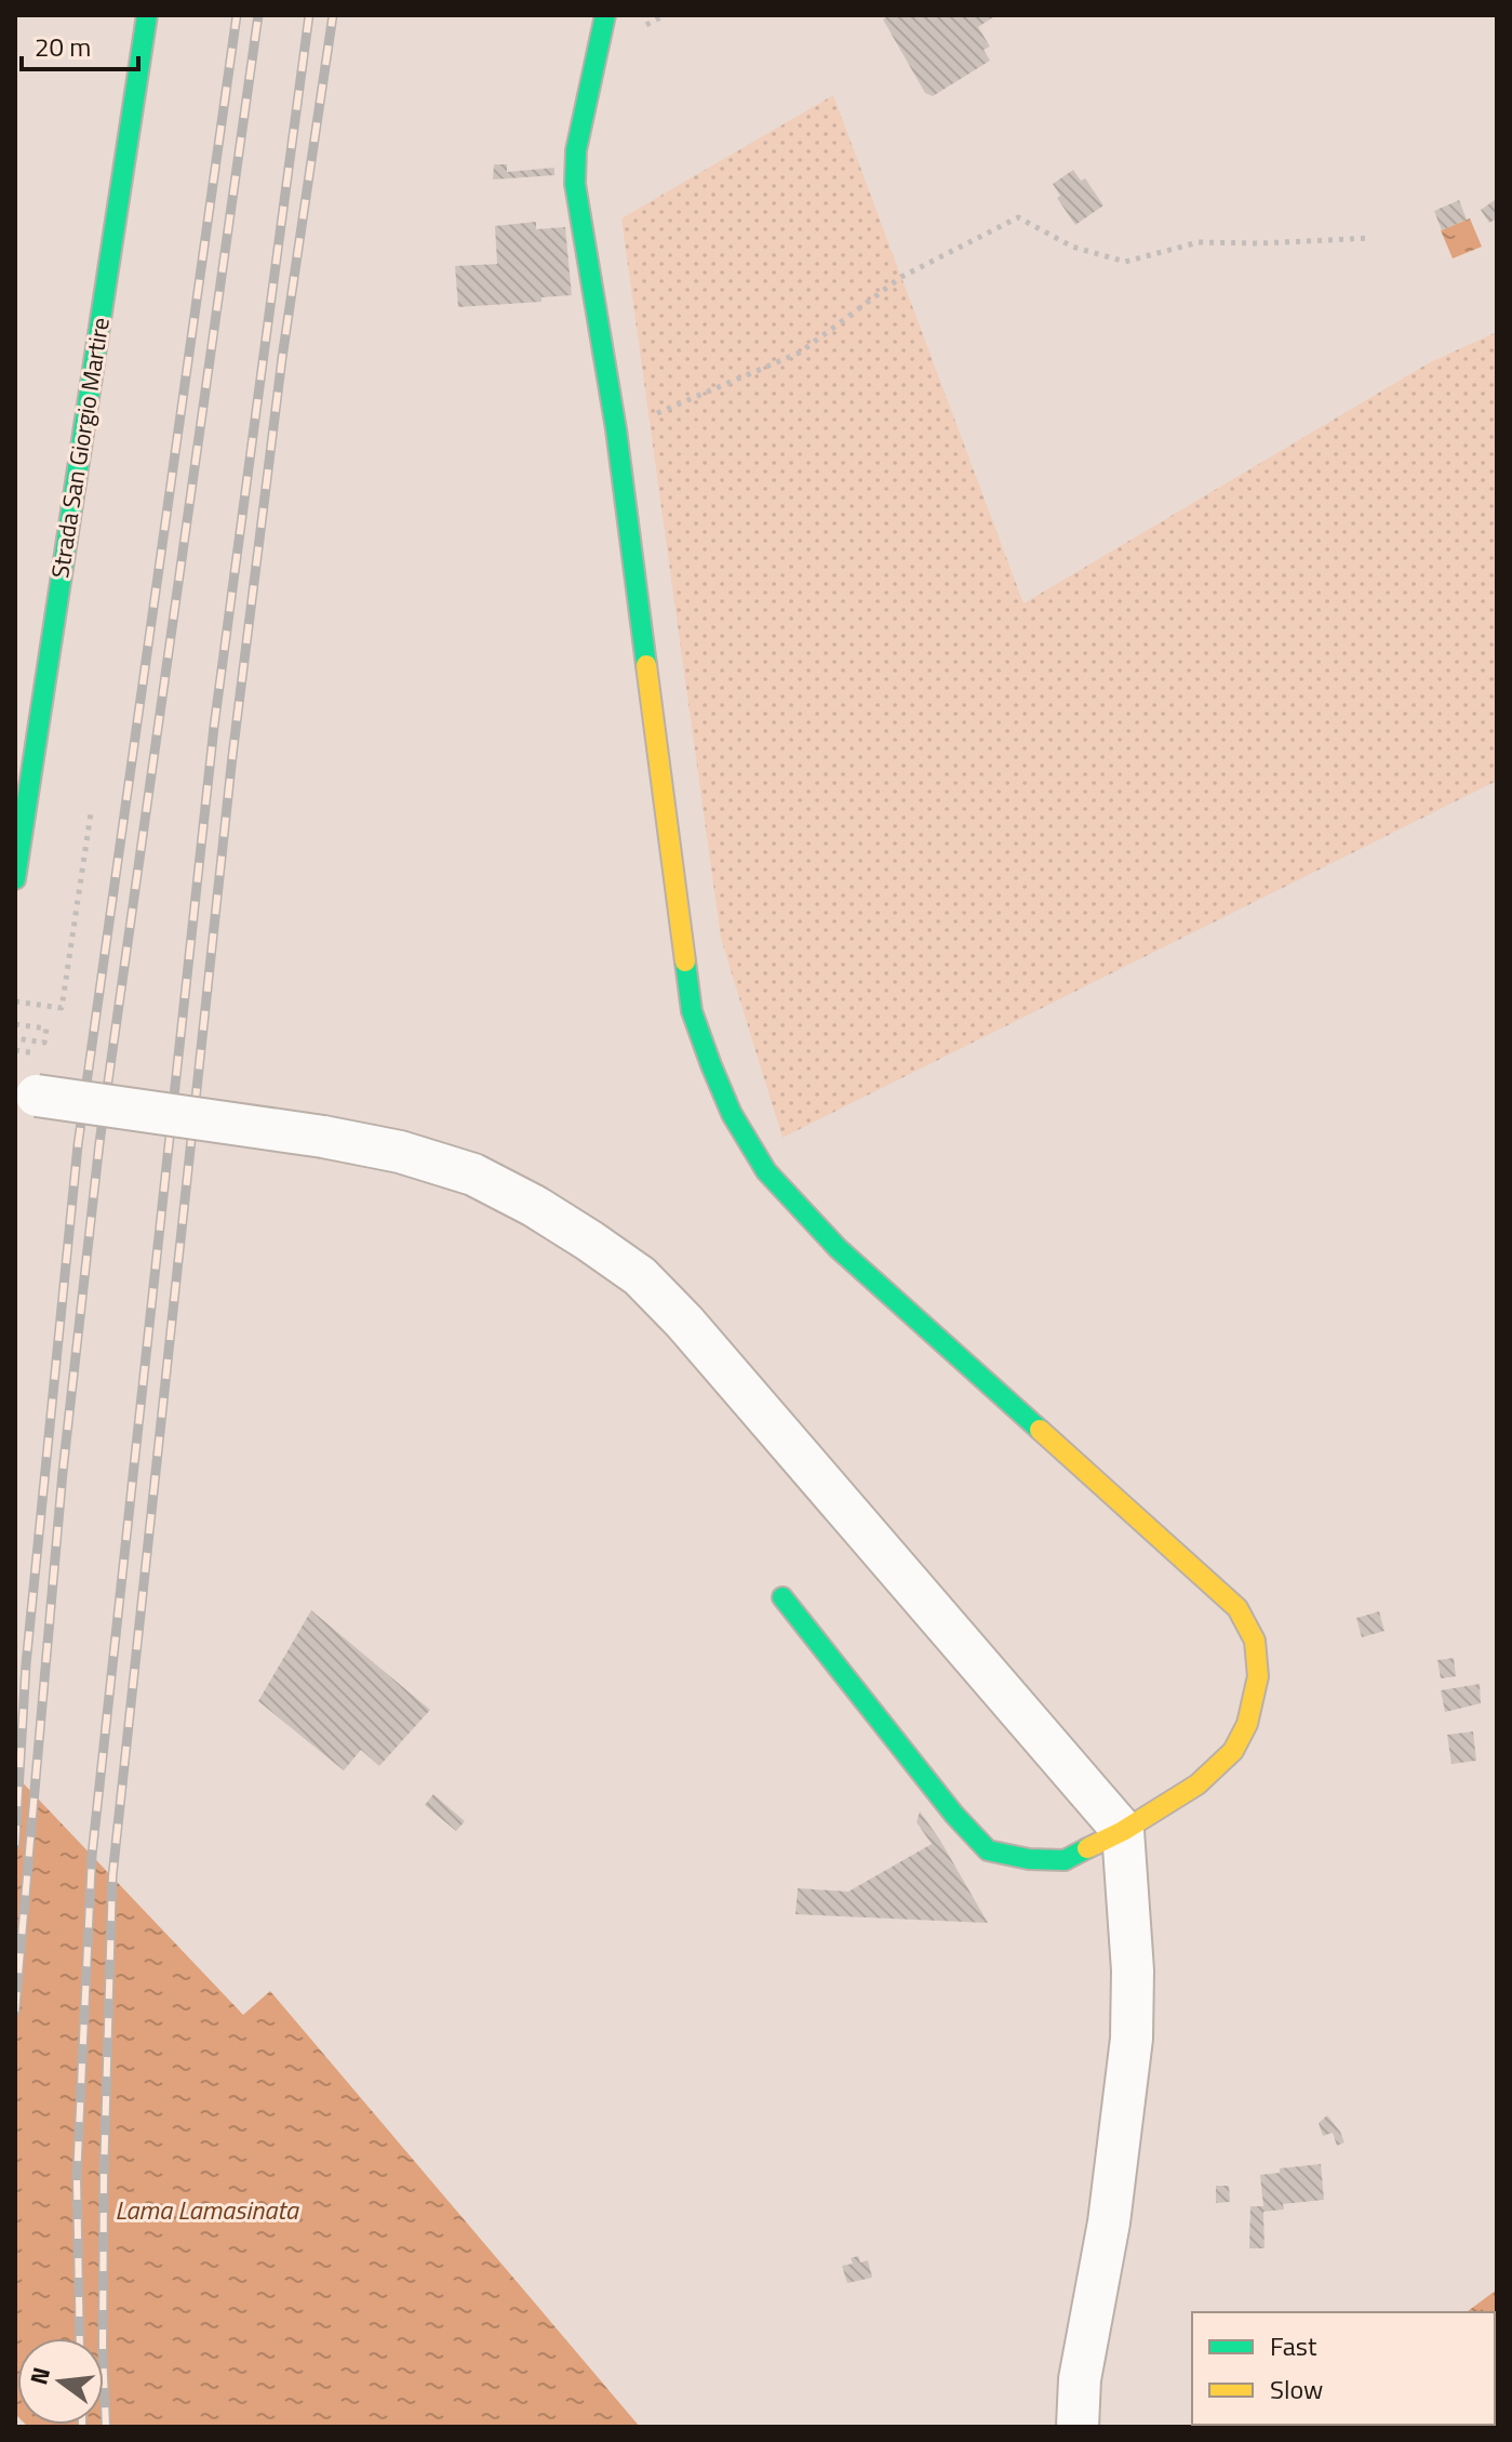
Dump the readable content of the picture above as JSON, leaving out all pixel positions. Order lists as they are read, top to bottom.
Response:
{
  "streets": {
    "street": ["Strada San Giorgio Martire"]
  },
  "water": ["Lama Lamasinata"],
  "legend": ["Fast", "Slow"],
  "scale_bar": "20 m",
  "north": "left"
}
